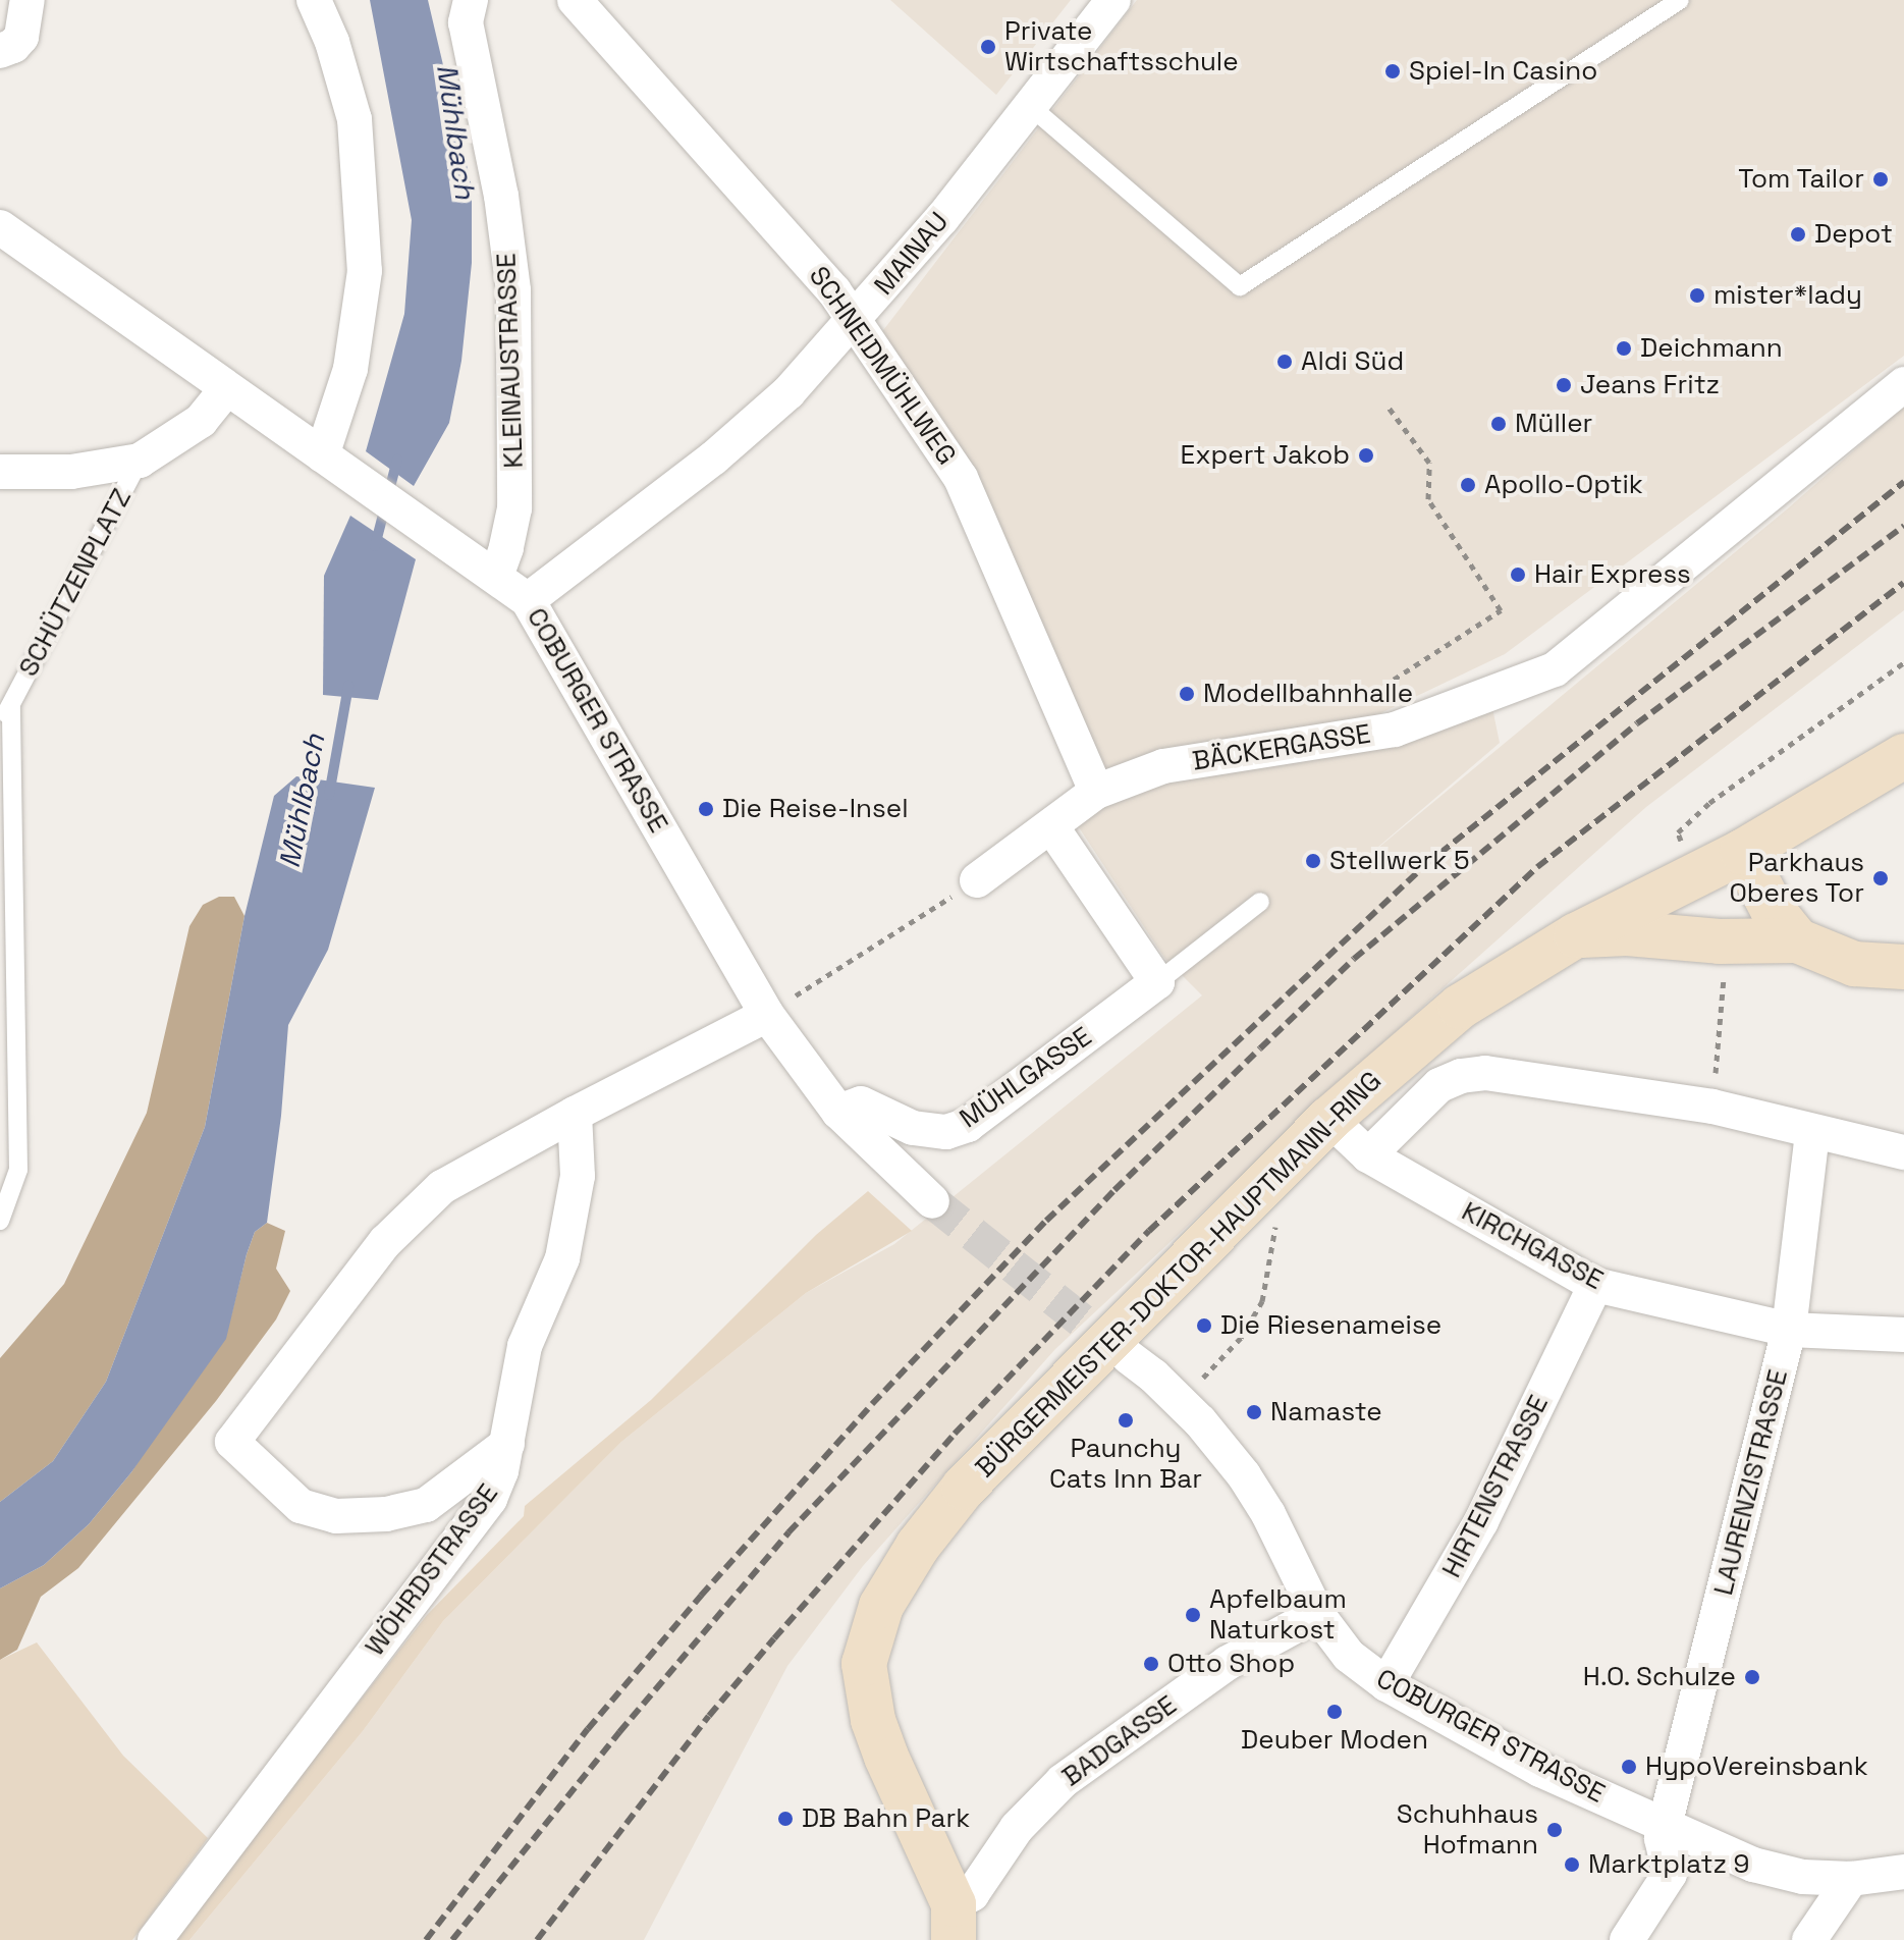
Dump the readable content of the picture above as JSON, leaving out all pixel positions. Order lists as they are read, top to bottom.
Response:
{
  "streets": {
    "street": [
      "MAINAU",
      "KLEINAUSTRASSE",
      "SCHNEIDMÜHLWEG",
      "COBURGER STRASSE",
      "BÄCKERGASSE",
      "MÜHLGASSE",
      "KIRCHGASSE",
      "BÜRGERMEISTER-DOKTOR-HAUPTMANN-RING",
      "LAURENZISTRASSE",
      "HIRTENSTRASSE",
      "WÖHRDSTRASSE",
      "BADGASSE"
    ],
    "lane": ["SCHÜTZENPLATZ"]
  },
  "crossings": [
    ["MAINAU", "SCHNEIDMÜHLWEG"],
    ["MAINAU", "COBURGER STRASSE"],
    ["KLEINAUSTRASSE", "COBURGER STRASSE"],
    ["SCHNEIDMÜHLWEG", "BÄCKERGASSE"],
    ["COBURGER STRASSE", "MÜHLGASSE"],
    ["COBURGER STRASSE", "LAURENZISTRASSE"],
    ["COBURGER STRASSE", "HIRTENSTRASSE"],
    ["COBURGER STRASSE", "BADGASSE"],
    ["KIRCHGASSE", "BÜRGERMEISTER-DOKTOR-HAUPTMANN-RING"],
    ["KIRCHGASSE", "LAURENZISTRASSE"],
    ["KIRCHGASSE", "HIRTENSTRASSE"],
    ["BÜRGERMEISTER-DOKTOR-HAUPTMANN-RING", "BADGASSE"]
  ],
  "water": ["Mühlbach"],
  "places": [
    "Private Wirtschaftsschule",
    "Spiel-In Casino",
    "Tom Tailor",
    "Depot",
    "mister*lady",
    "Deichmann",
    "Aldi Süd",
    "Jeans Fritz",
    "Müller",
    "Expert Jakob",
    "Apollo-Optik",
    "Hair Express",
    "Modellbahnhalle",
    "Die Reise-Insel",
    "Stellwerk 5",
    "Parkhaus Oberes Tor",
    "Die Riesenameise",
    "Namaste",
    "Paunchy Cats Inn Bar",
    "Apfelbaum Naturkost",
    "Otto Shop",
    "H.O. Schulze",
    "Deuber Moden",
    "HypoVereinsbank",
    "DB Bahn Park",
    "Schuhhaus Hofmann",
    "Marktplatz 9"
  ]
}
